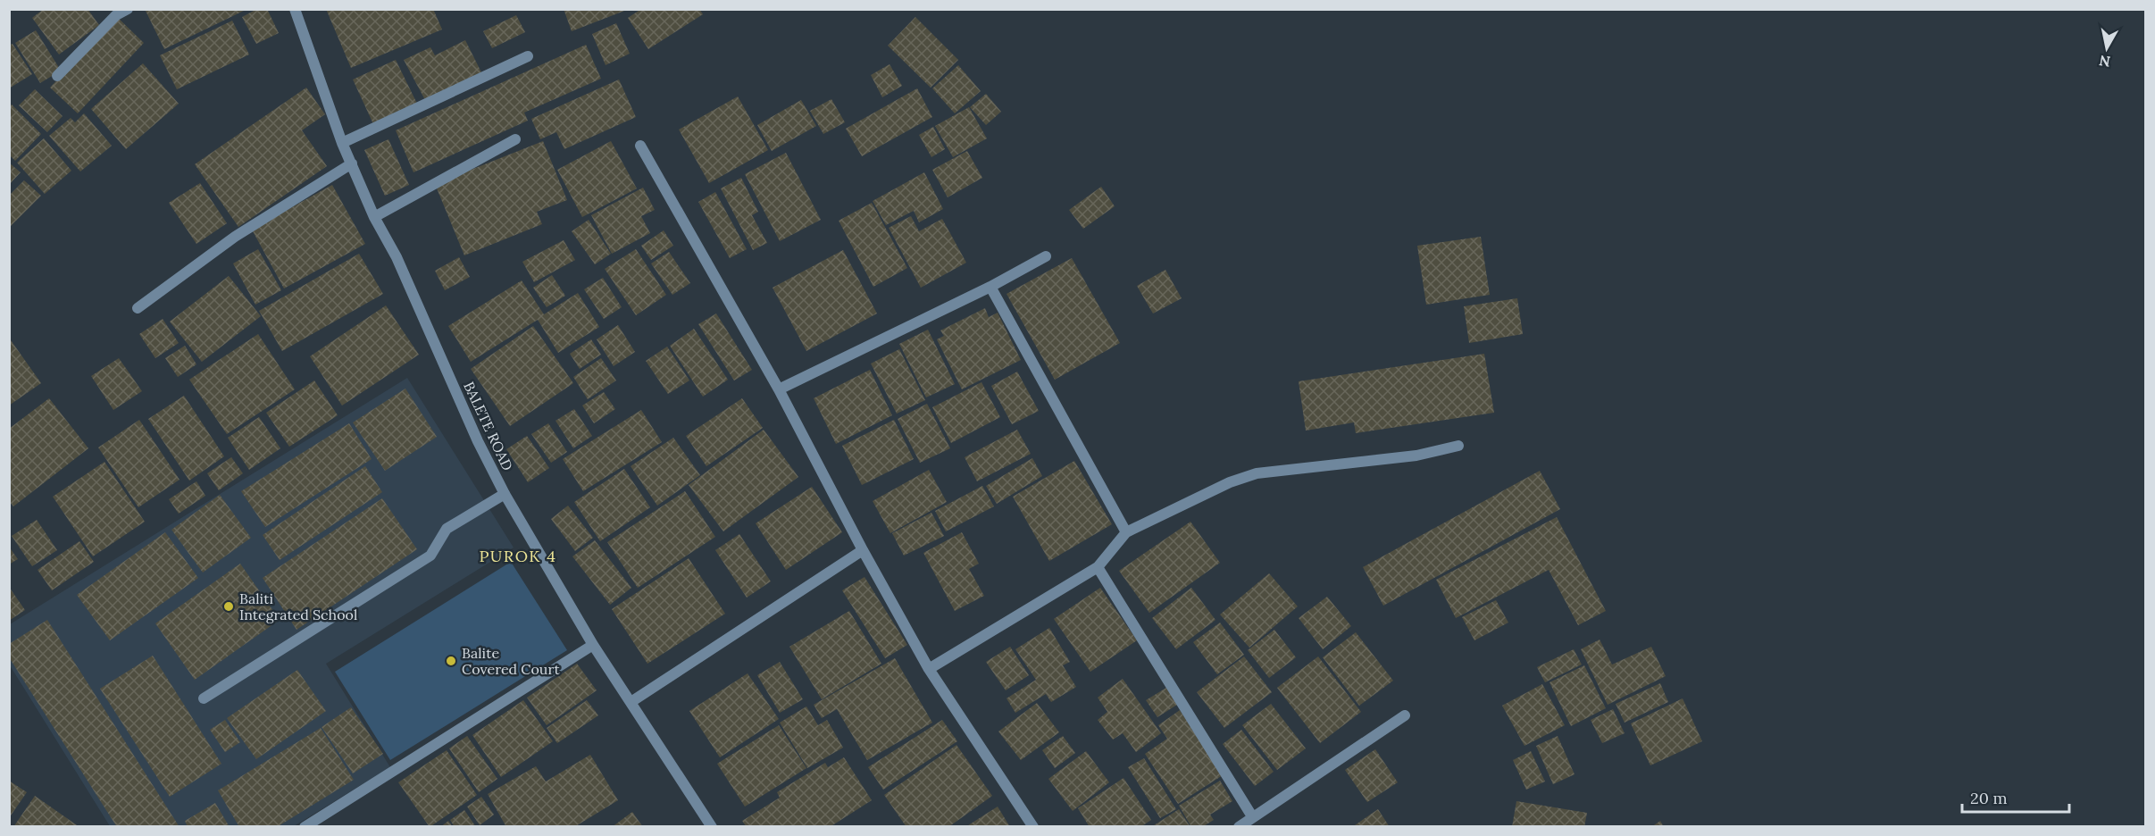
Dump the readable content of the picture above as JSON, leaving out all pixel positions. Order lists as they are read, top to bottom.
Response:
{
  "streets": {
    "street": ["BALETE ROAD"]
  },
  "districts": ["PUROK 4"],
  "places": ["Baliti Integrated School", "Balite Covered Court"],
  "scale_bar": "20 m",
  "north": "bottom"
}
